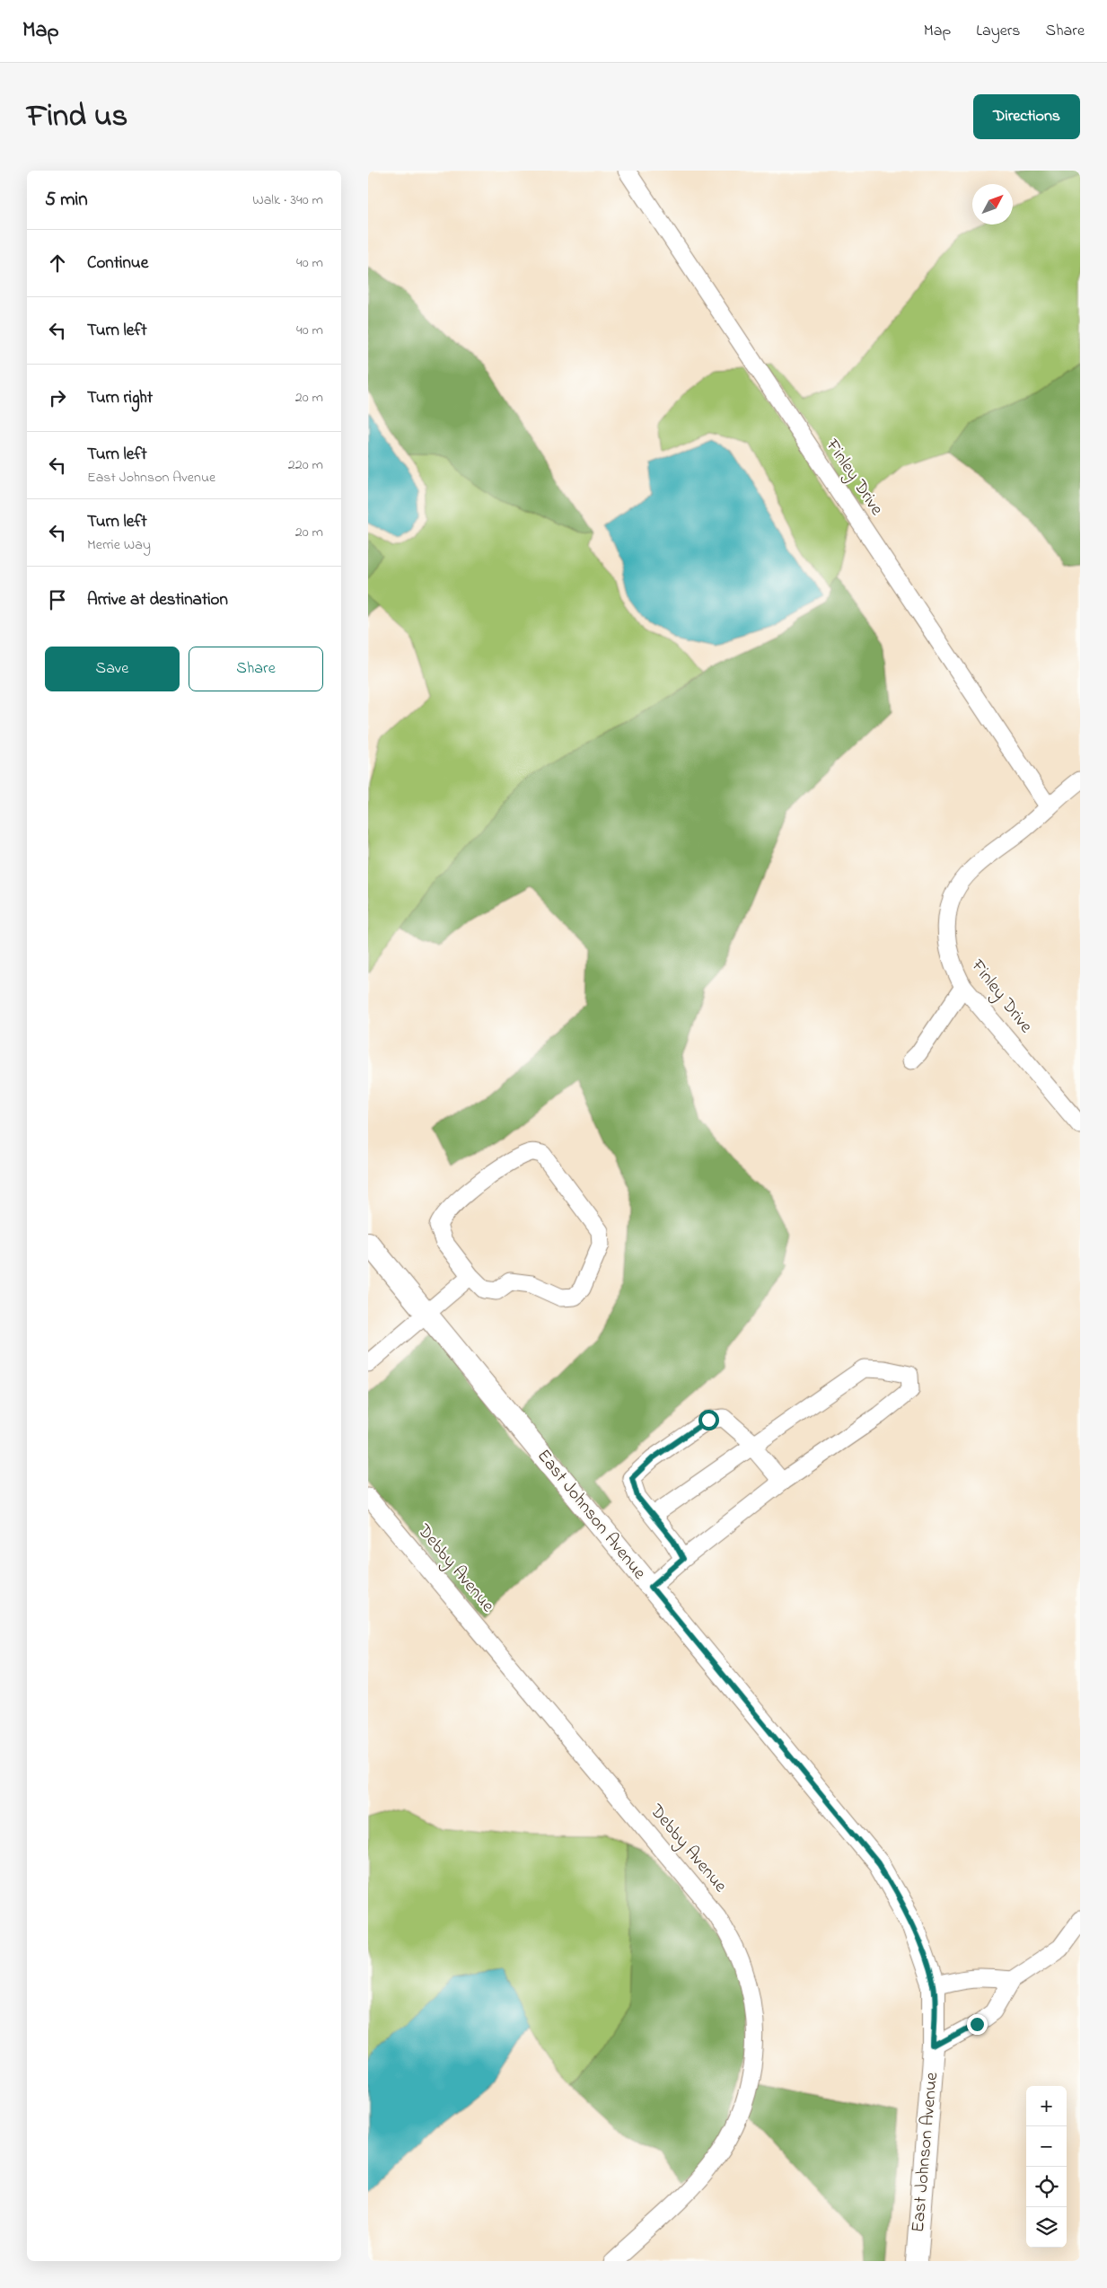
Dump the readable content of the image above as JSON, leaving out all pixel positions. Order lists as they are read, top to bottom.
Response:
{
  "streets": {
    "main road": ["East Johnson Avenue"],
    "street": ["Finley Drive", "Debby Avenue"]
  },
  "north": "top right",
  "page": {
    "header": "Map",
    "nav": ["Map", "Layers", "Share"],
    "title": "Find us",
    "buttons": [
      "Directions",
      ["Save", "Share"]
    ],
    "heading": ["5 min", "Walk · 340 m"],
    "list": [
      ["Continue", "40 m"],
      ["Turn left", "40 m"],
      ["Turn right", "20 m"],
      ["Turn left", "East Johnson Avenue", "220 m"],
      ["Turn left", "Merrie Way", "20 m"],
      "Arrive at destination"
    ],
    "map_buttons": ["+", "−"]
  }
}
